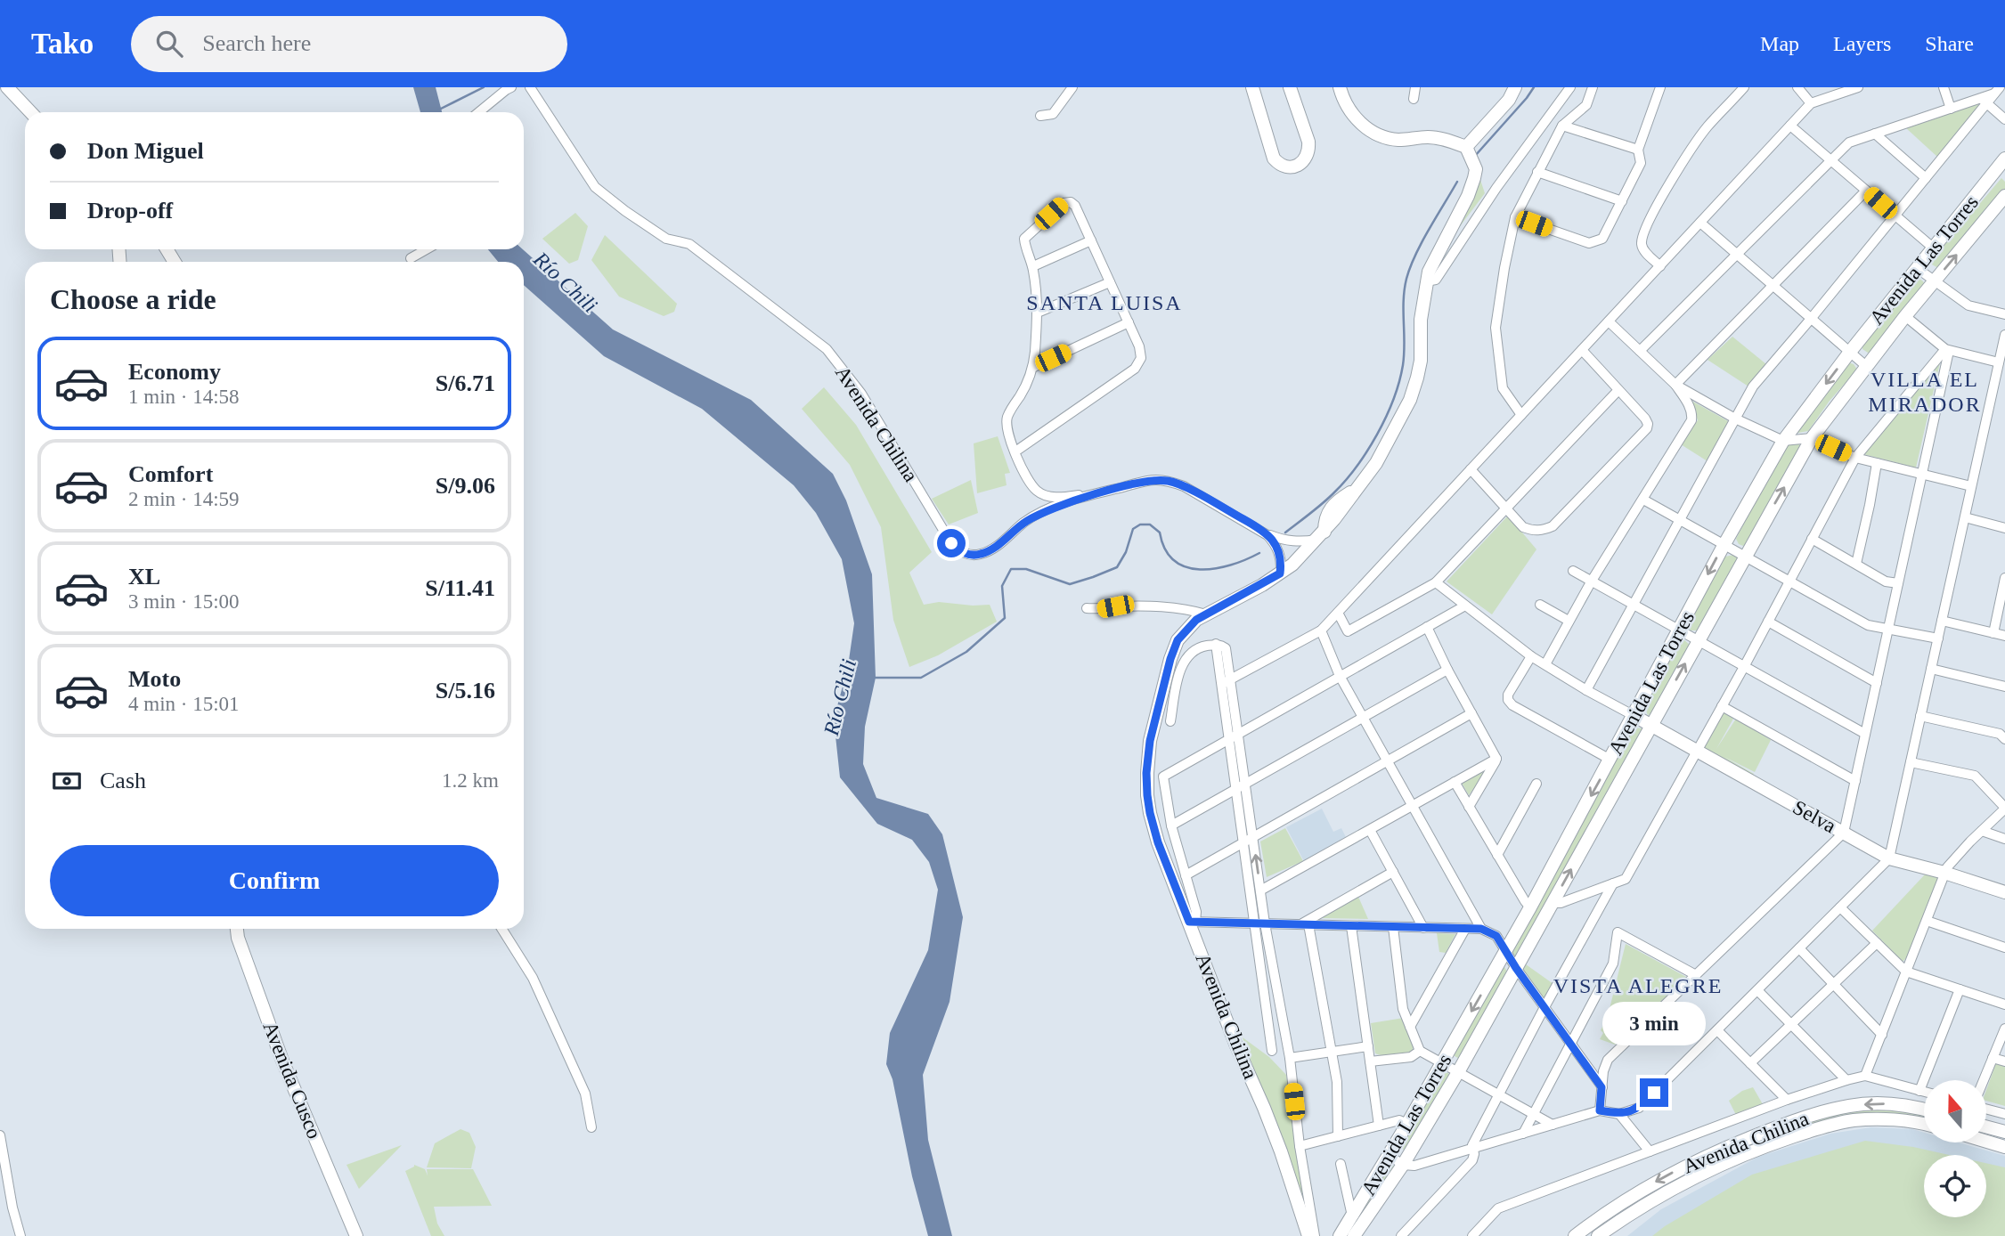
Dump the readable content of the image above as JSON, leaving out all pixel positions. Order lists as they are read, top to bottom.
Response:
{
  "streets": {
    "street": [
      "Avenida Las Torres",
      "Avenida Chilina",
      "Selva",
      "Avenida Cusco"
    ]
  },
  "crossings": [
    ["Avenida Las Torres", "Selva"]
  ],
  "districts": ["SANTA LUISA", "VILLA EL MIRADOR", "VISTA ALEGRE"],
  "water": ["Río Chili"],
  "north": "top",
  "page": {
    "header": "Tako",
    "search": "Search here",
    "nav": ["Map", "Layers", "Share"],
    "banner": ["Don Miguel", "Drop-off"],
    "heading": "Choose a ride",
    "list": [
      {
        "name": "Economy",
        "note": "1 min · 14:58",
        "value": "S/6.71"
      },
      {
        "name": "Comfort",
        "note": "2 min · 14:59",
        "value": "S/9.06"
      },
      {
        "name": "XL",
        "note": "3 min · 15:00",
        "value": "S/11.41"
      },
      {
        "name": "Moto",
        "note": "4 min · 15:01",
        "value": "S/5.16"
      }
    ],
    "pay": ["Cash", "1.2 km"],
    "buttons": "Confirm",
    "bubble": "3 min"
  }
}
